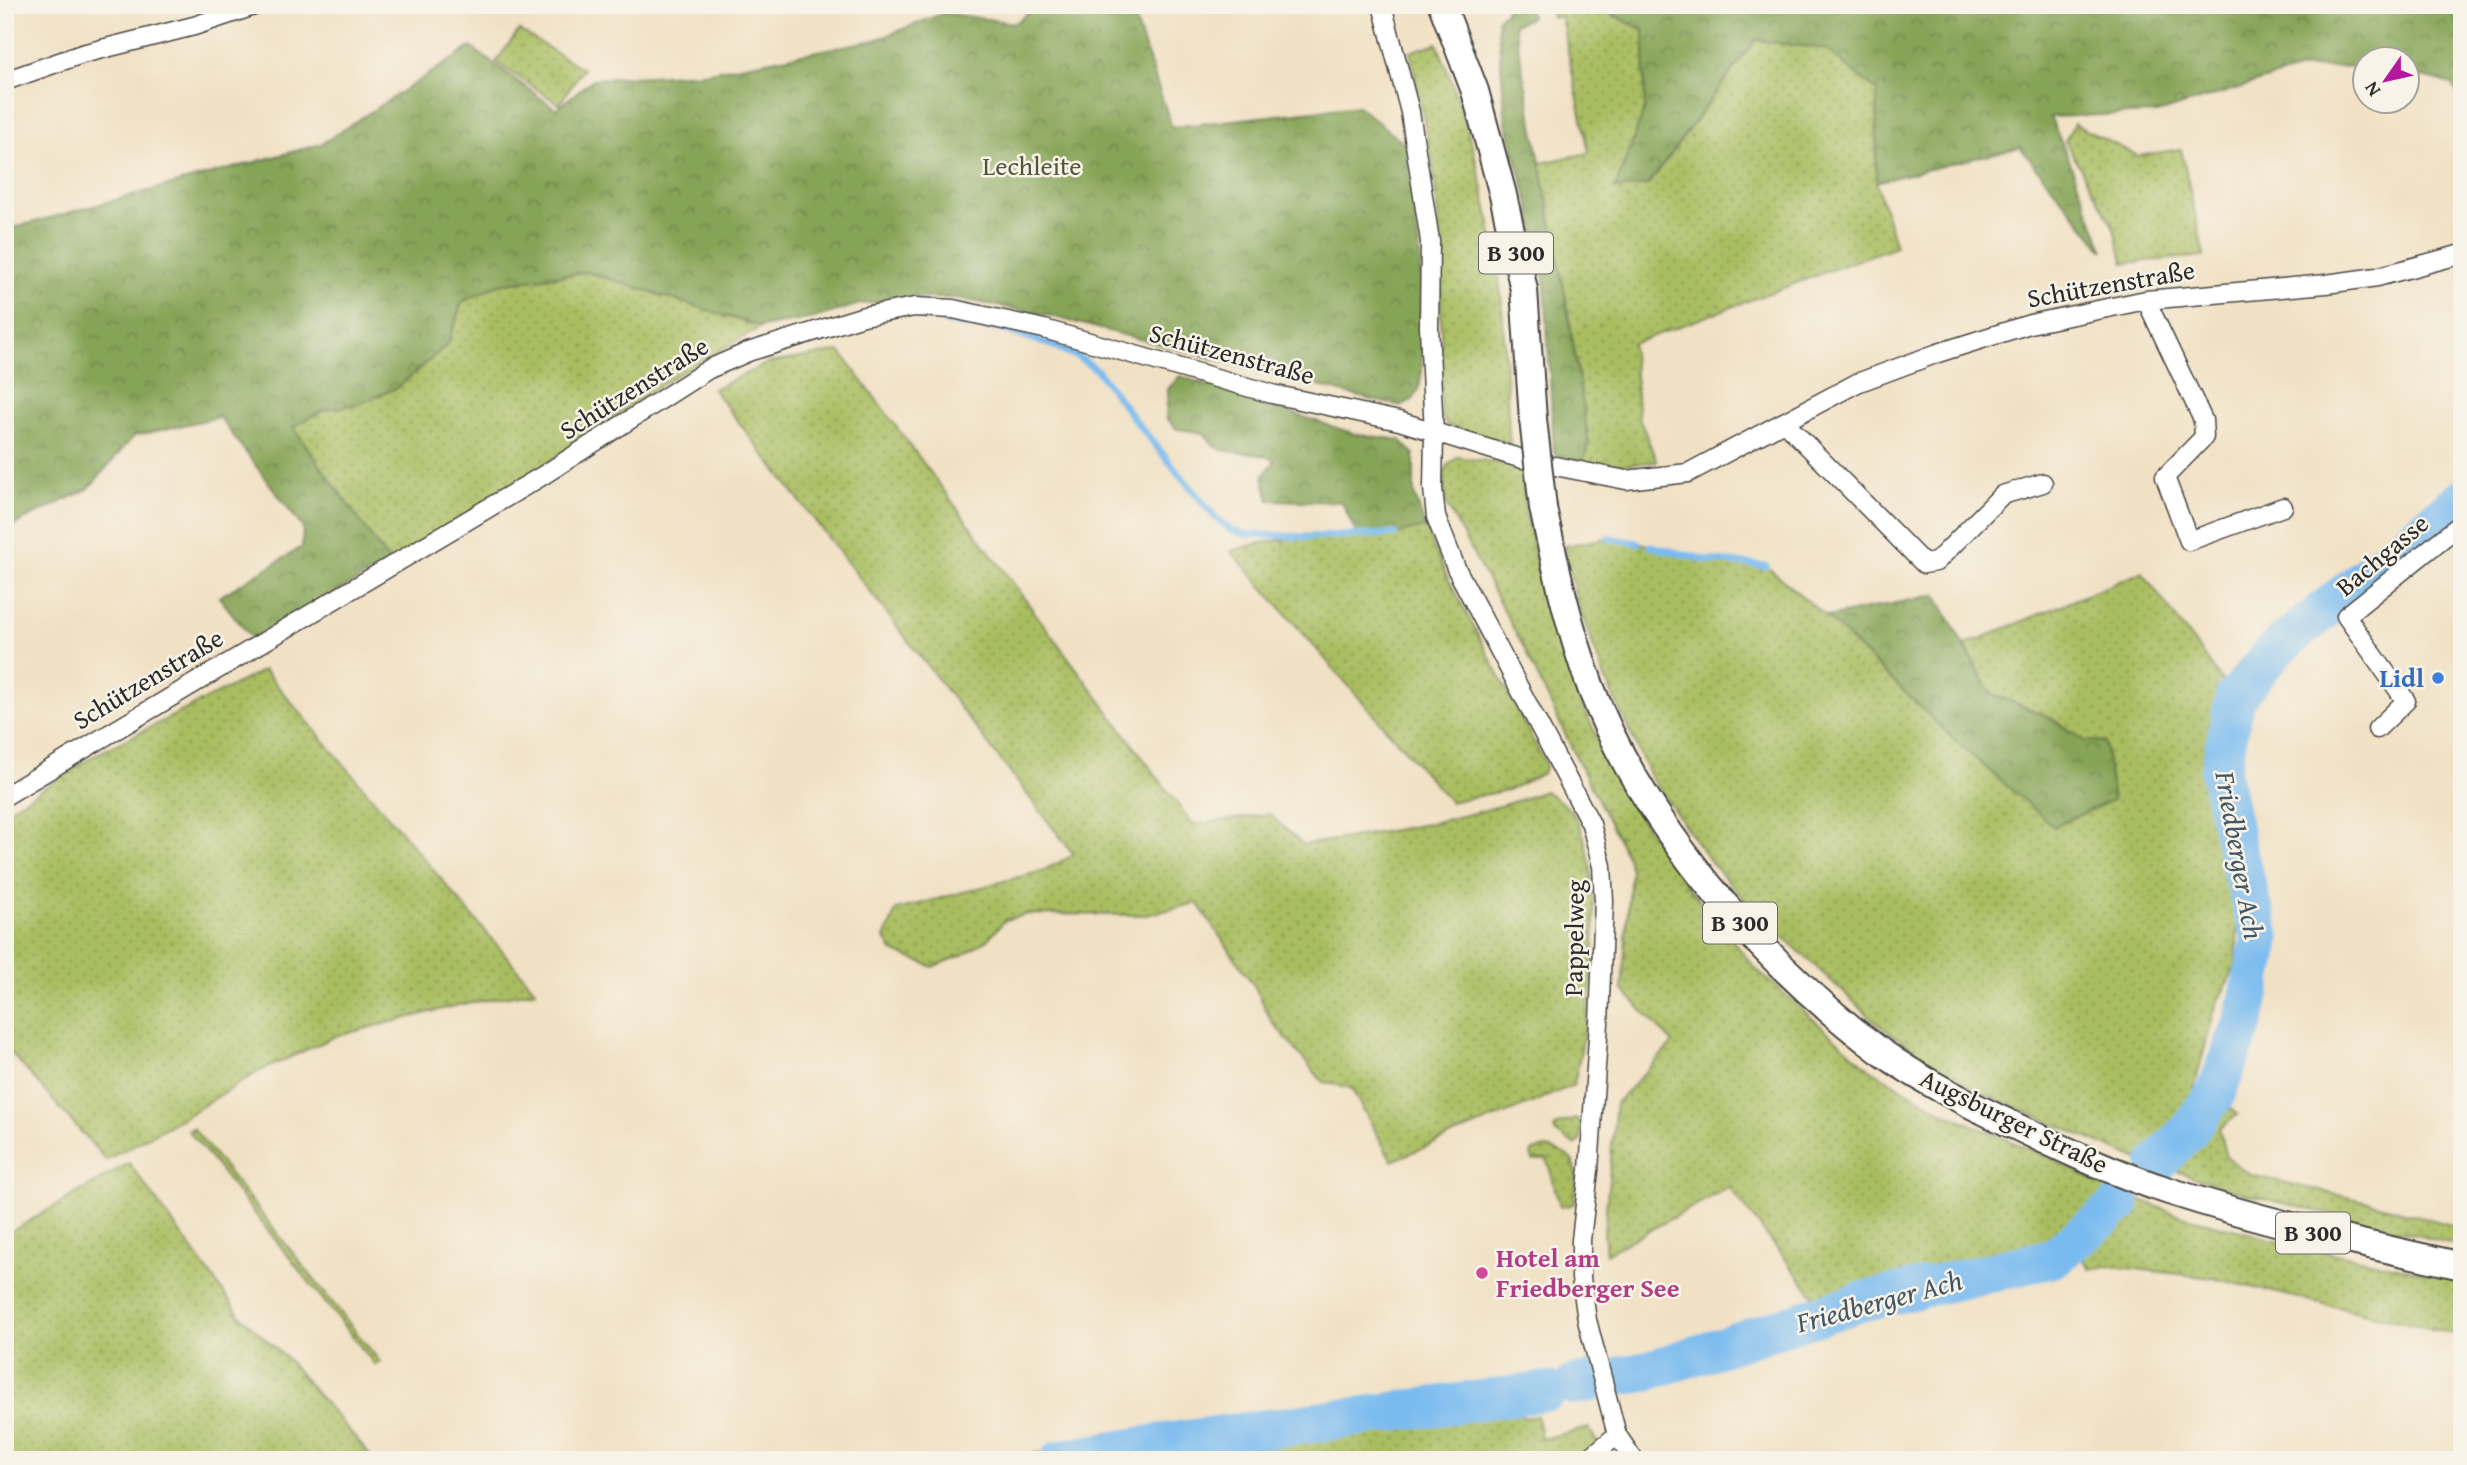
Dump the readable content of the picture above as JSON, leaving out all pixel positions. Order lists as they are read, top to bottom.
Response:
{
  "streets": {
    "main road": ["B 300", "Augsburger Straße"],
    "street": ["Schützenstraße", "Bachgasse", "Pappelweg"]
  },
  "crossings": [
    ["Schützenstraße", "Pappelweg"]
  ],
  "water": ["Friedberger Ach"],
  "parks": ["Lechleite"],
  "places": ["Lidl", "Hotel am Friedberger See"],
  "north": "bottom left"
}
